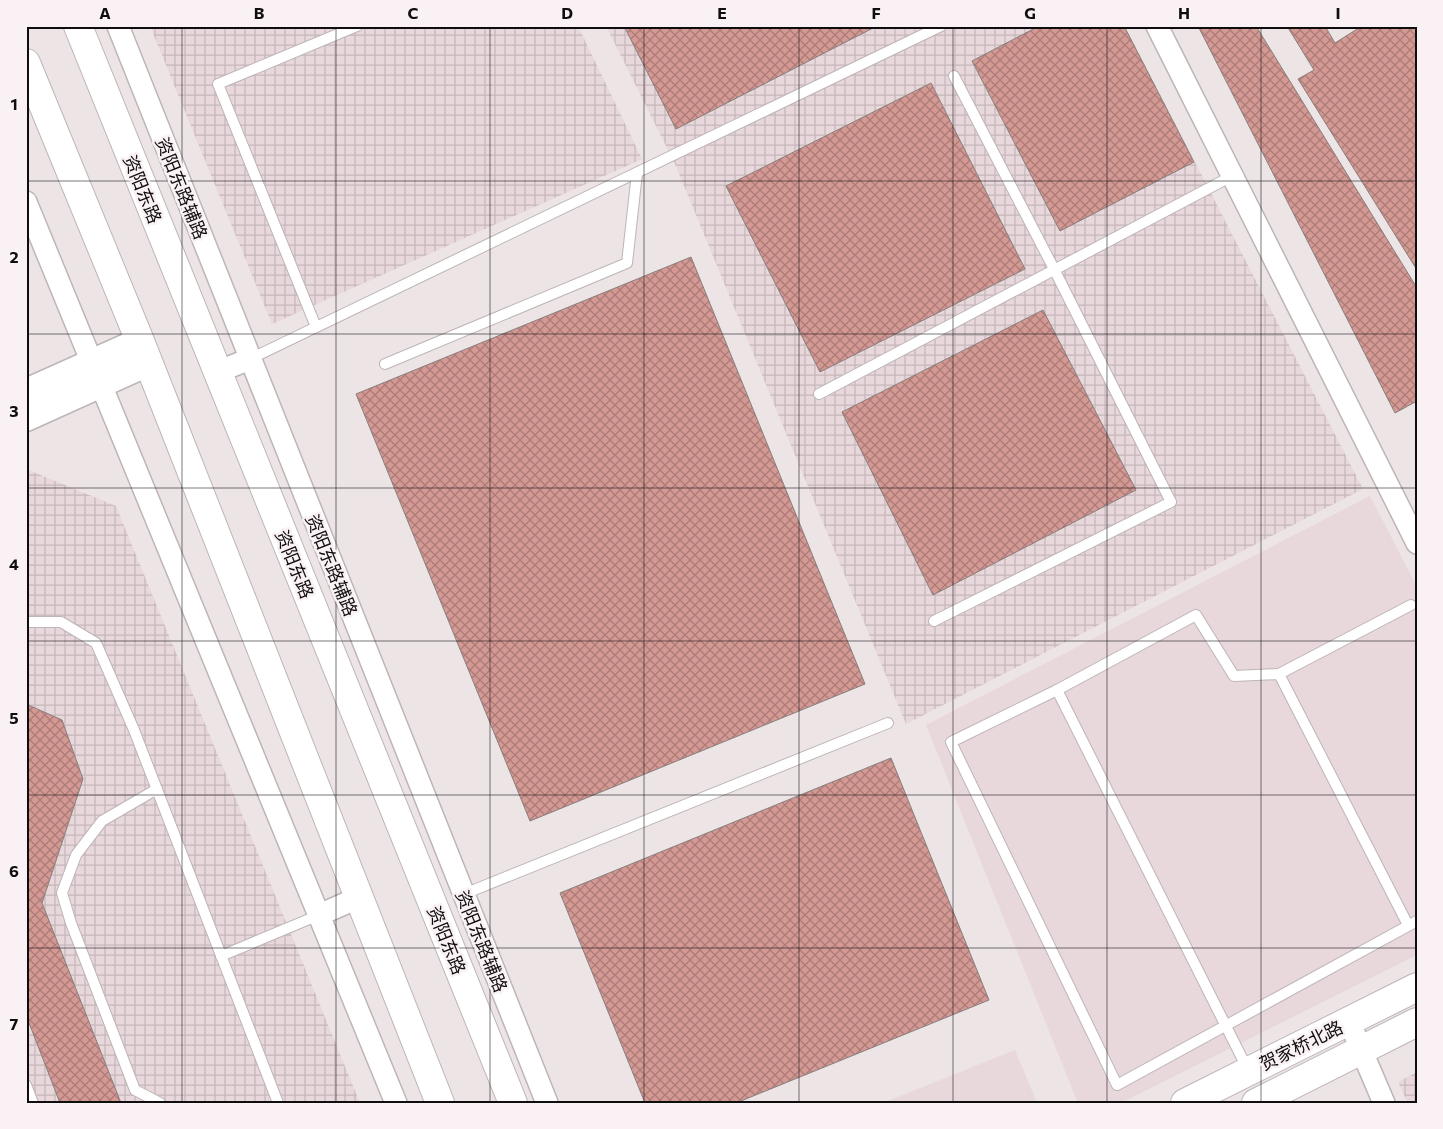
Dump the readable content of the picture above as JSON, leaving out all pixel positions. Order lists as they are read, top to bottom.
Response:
{
  "streets": {
    "main road": ["资阳东路", "贺家桥北路"],
    "street": ["资阳东路辅路"]
  },
  "grid": {
    "columns": [
      "A",
      "B",
      "C",
      "D",
      "E",
      "F",
      "G",
      "H",
      "I"
    ],
    "rows": [
      "1",
      "2",
      "3",
      "4",
      "5",
      "6",
      "7"
    ]
  }
}
